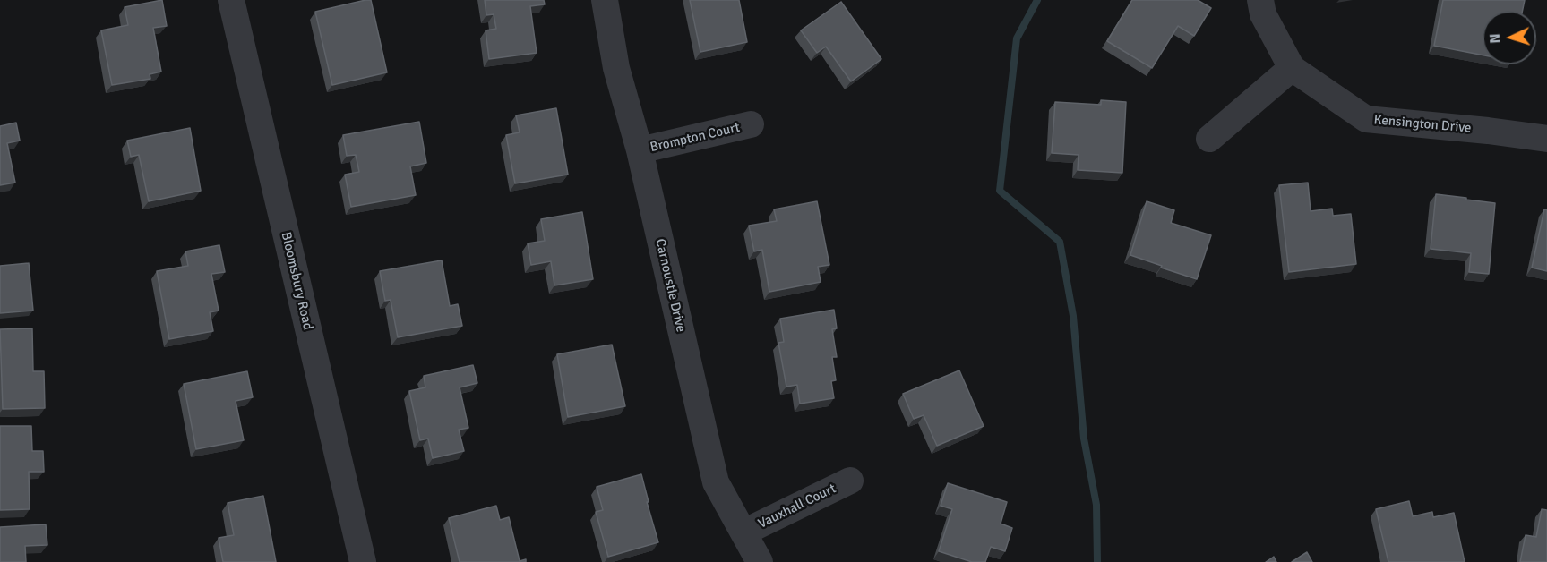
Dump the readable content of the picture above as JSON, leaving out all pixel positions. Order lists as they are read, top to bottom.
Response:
{
  "streets": {
    "street": [
      "Kensington Drive",
      "Brompton Court",
      "Bloomsbury Road",
      "Carnoustie Drive",
      "Vauxhall Court"
    ]
  },
  "crossings": [
    ["Brompton Court", "Carnoustie Drive"],
    ["Carnoustie Drive", "Vauxhall Court"]
  ],
  "north": "left"
}
